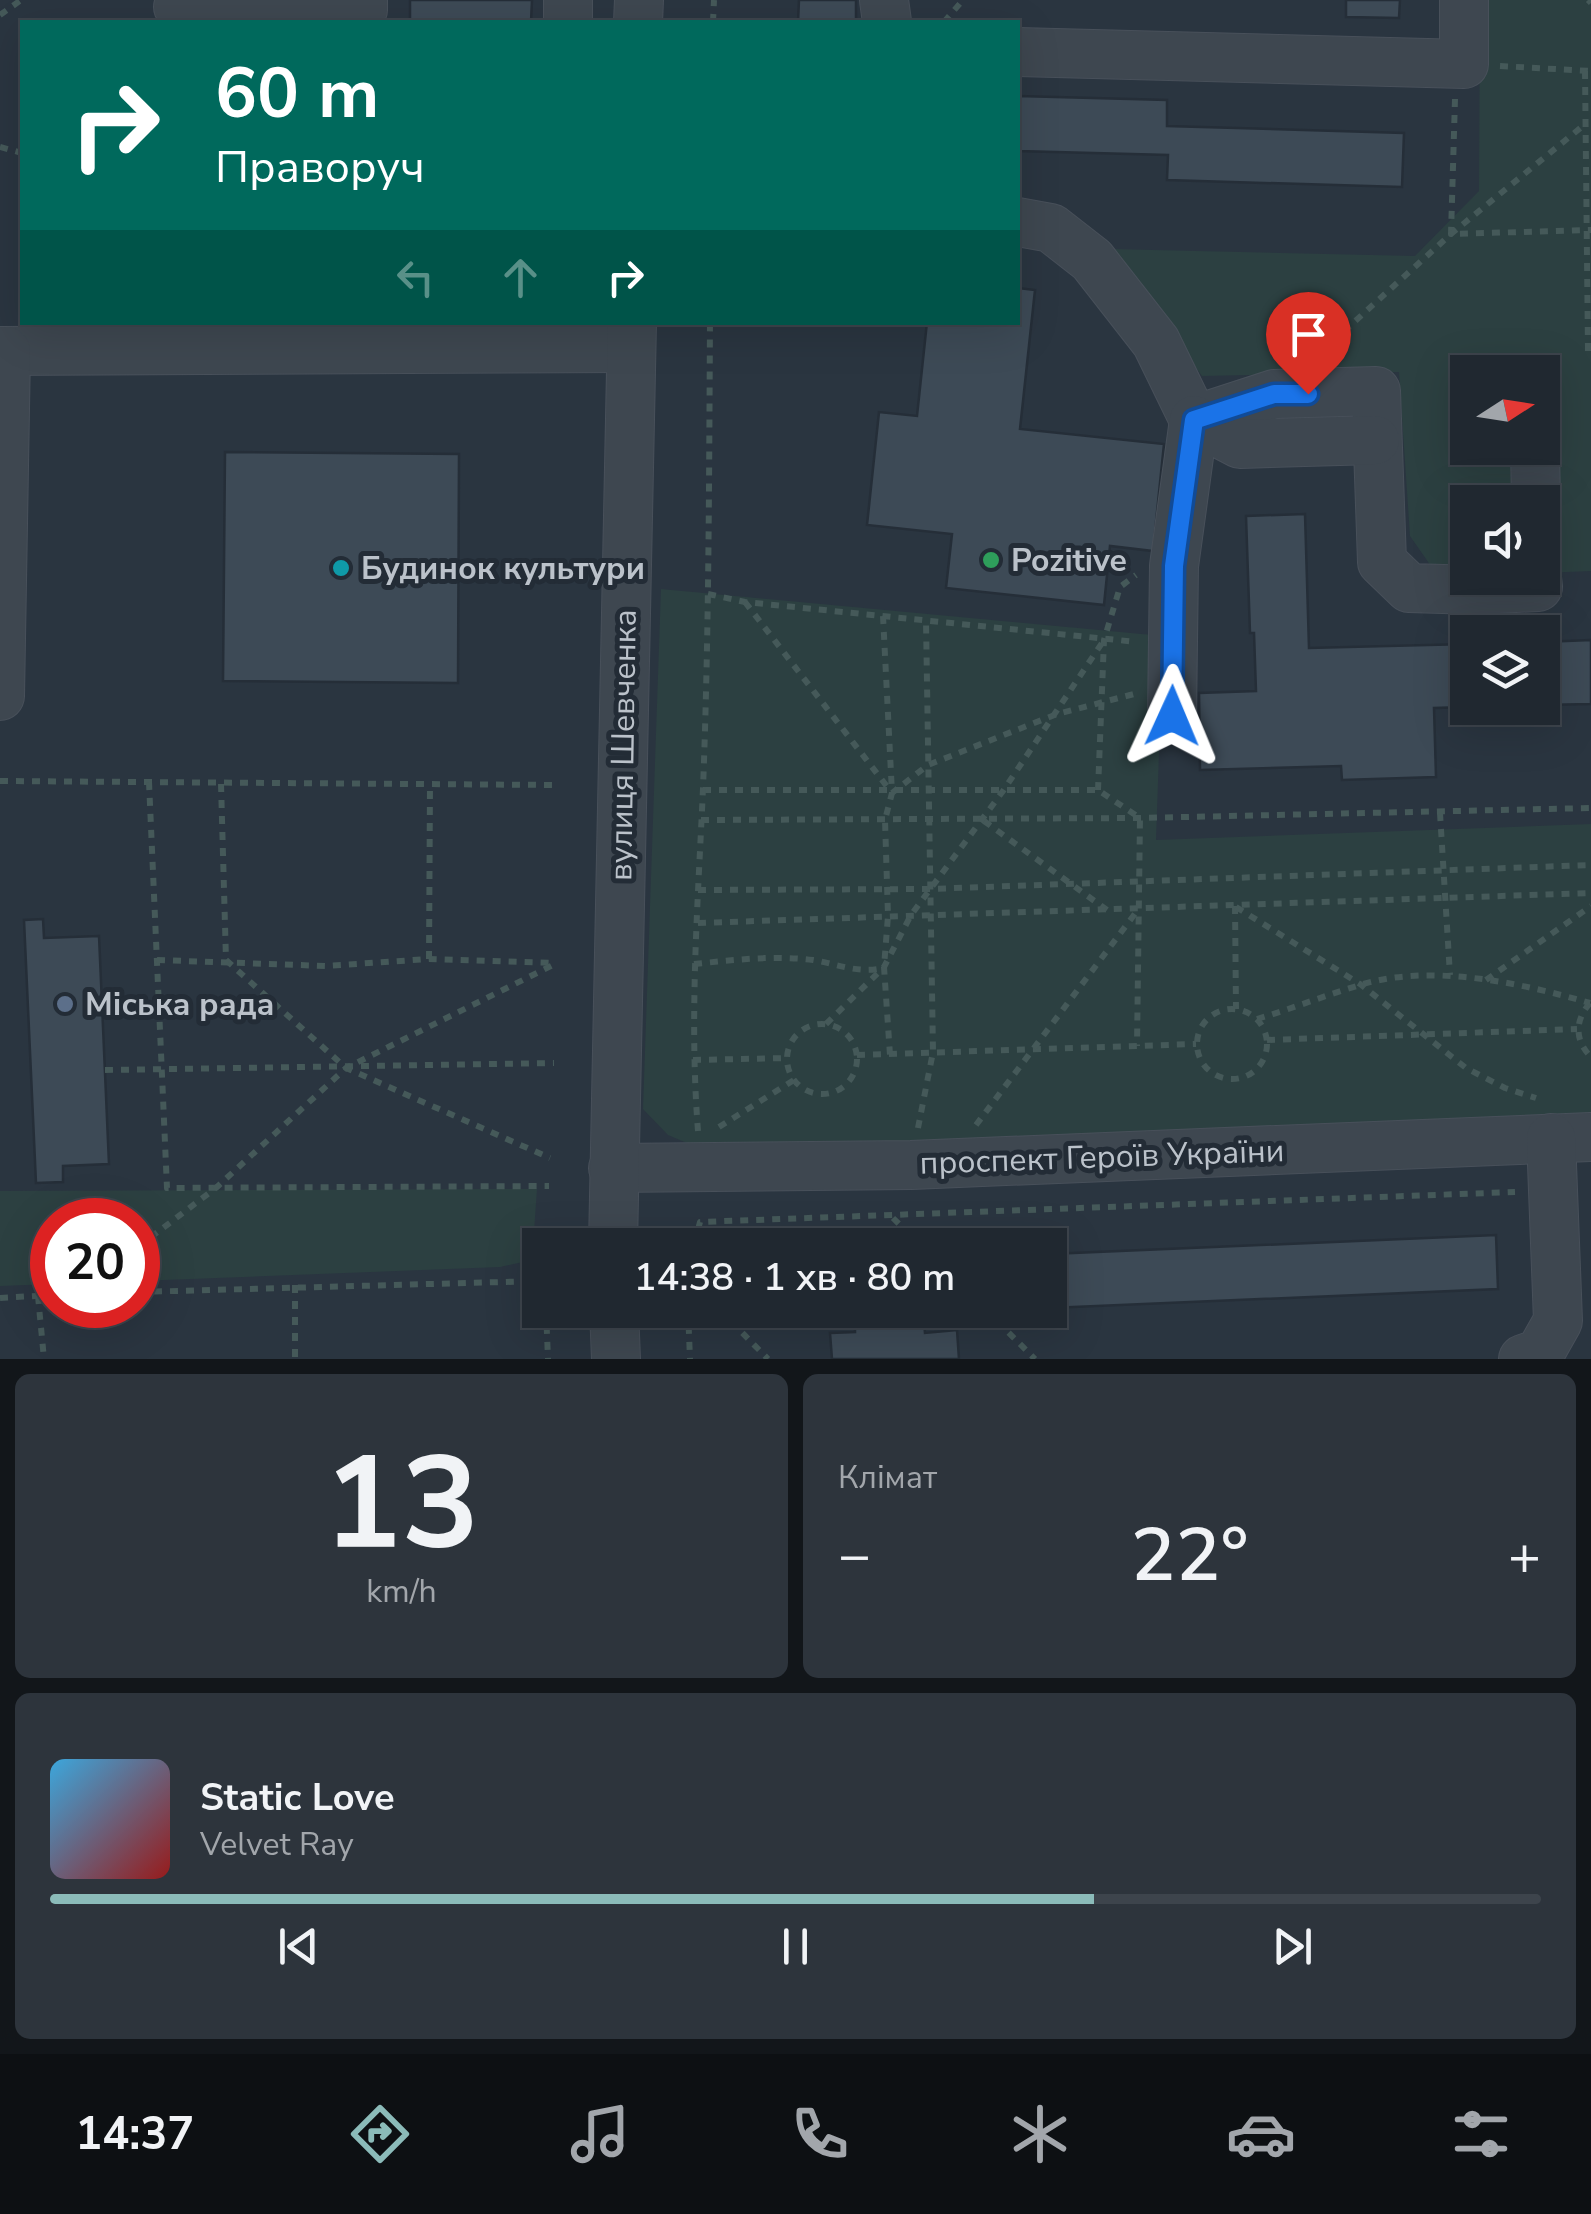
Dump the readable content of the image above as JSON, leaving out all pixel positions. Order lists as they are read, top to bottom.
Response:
{
  "streets": {
    "street": ["вулиця Шевченка", "проспект Героїв України"]
  },
  "crossings": [
    ["вулиця Шевченка", "проспект Героїв України"]
  ],
  "places": ["Pozitive", "Будинок культури", "Міська рада"],
  "north": "right",
  "page": {
    "turn": ["60 m", "Праворуч"],
    "limit": "20",
    "trip": "14:38 · 1 хв · 80 m",
    "tile": [
      ["13", "km/h"],
      "Клімат"
    ],
    "heat": ["−", "22°", "+"],
    "song": ["Static Love", "Velvet Ray"],
    "tabs": "14:37"
  }
}
